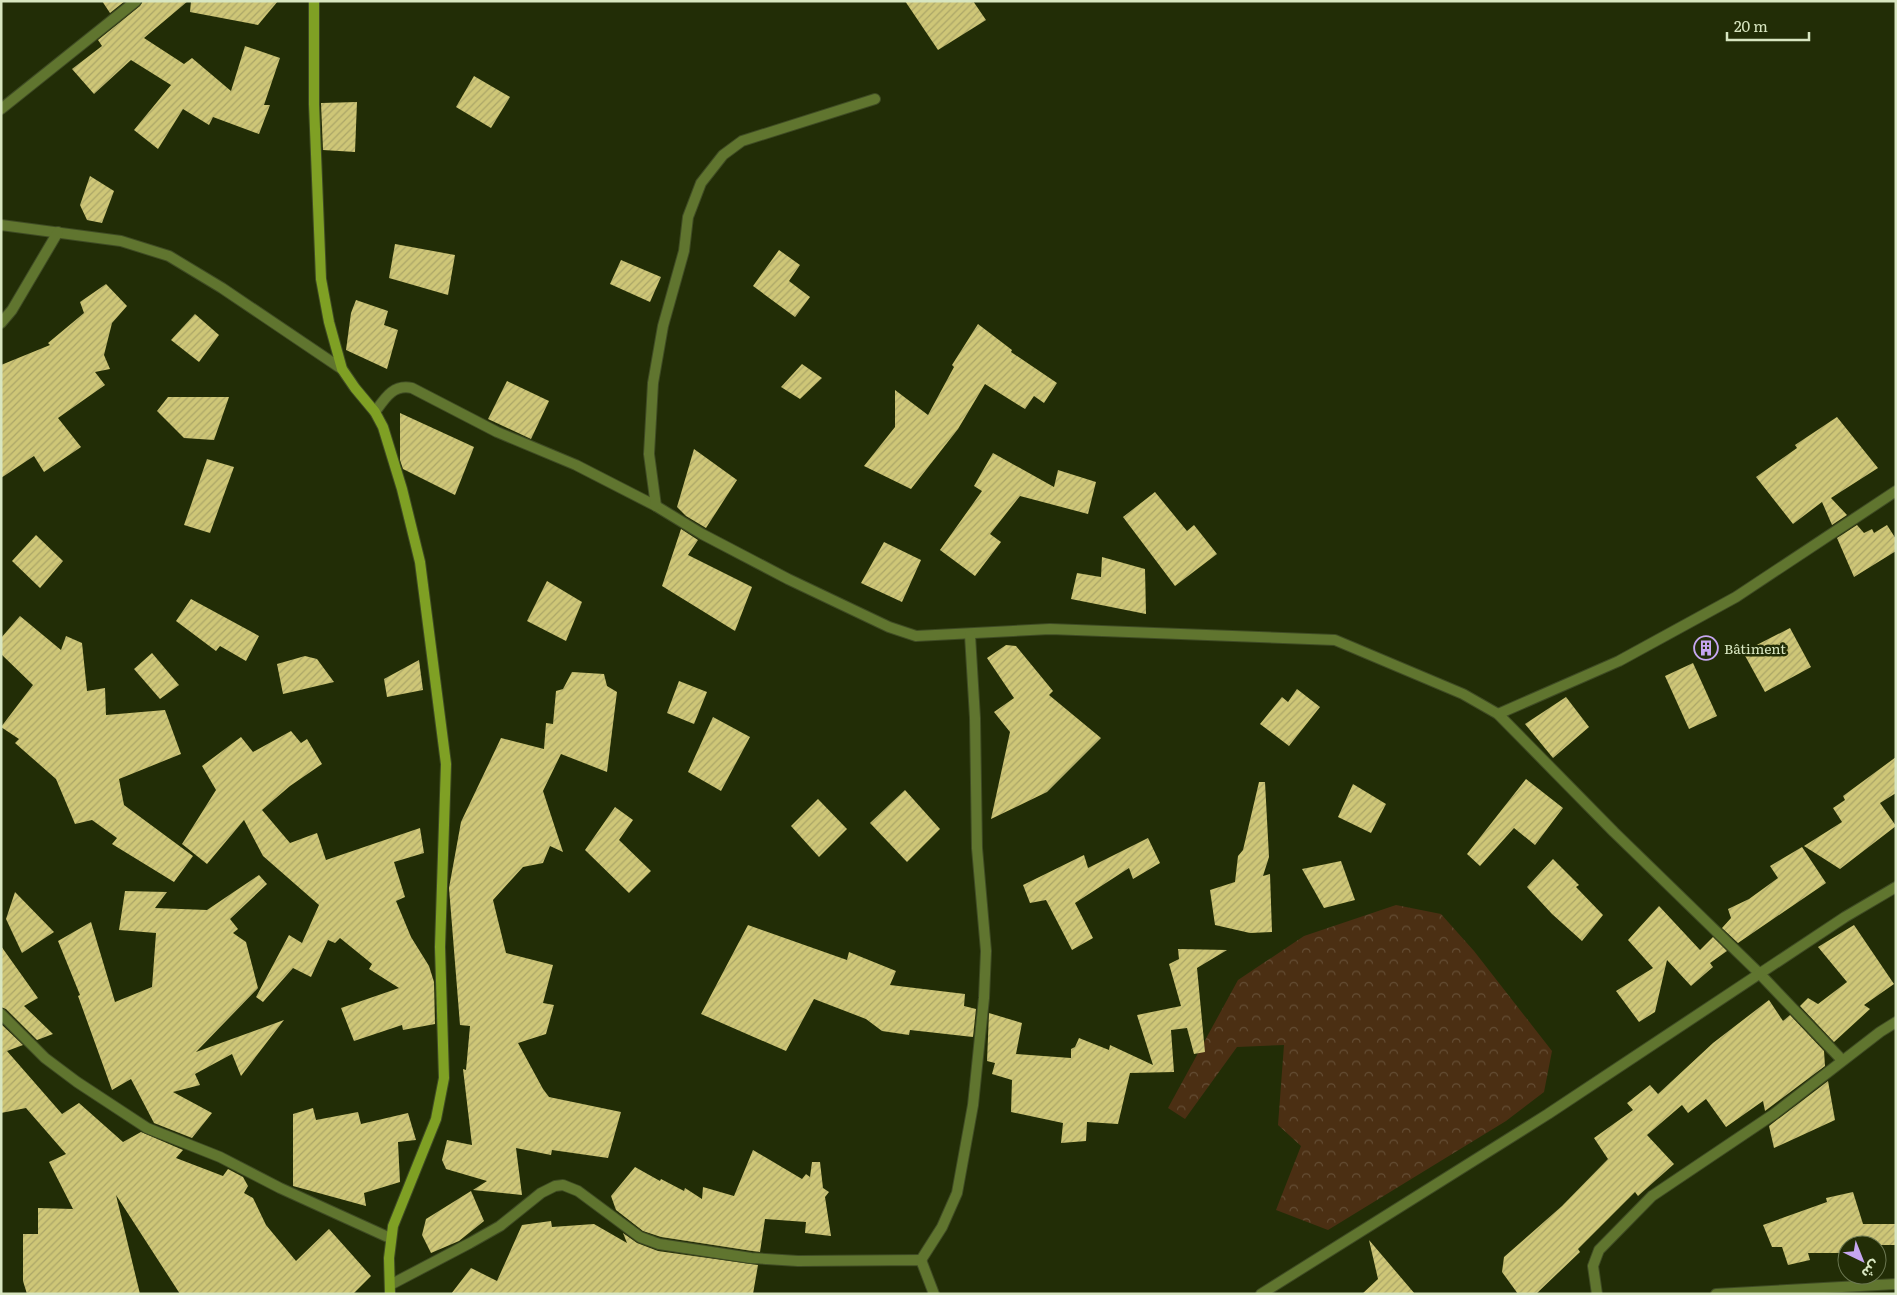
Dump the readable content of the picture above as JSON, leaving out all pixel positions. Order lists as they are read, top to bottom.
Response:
{
  "places": {
    "building": ["Bâtiment"]
  },
  "scale_bar": "20 m",
  "north": "bottom right"
}
